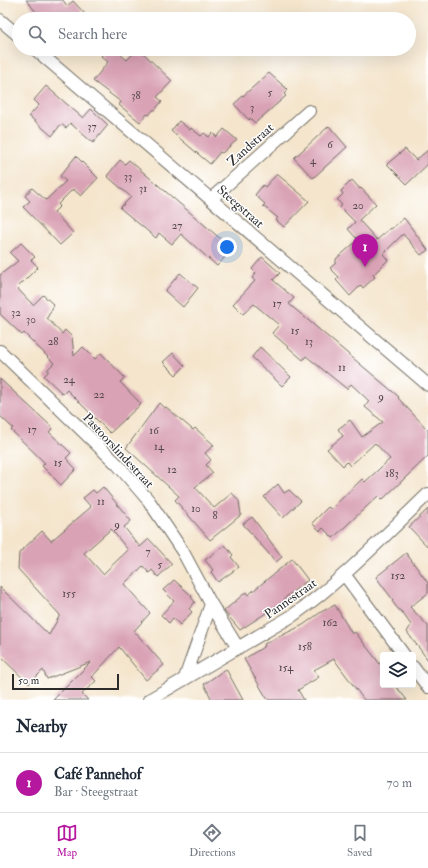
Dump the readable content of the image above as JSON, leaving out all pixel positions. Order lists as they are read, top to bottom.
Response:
{
  "streets": {
    "street": [
      "Zandstraat",
      "Steegstraat",
      "Pastoorslindestraat",
      "Pannestraat"
    ]
  },
  "crossings": [
    ["Zandstraat", "Steegstraat"],
    ["Pastoorslindestraat", "Pannestraat"]
  ],
  "house_numbers": [
    "5",
    "38",
    "3",
    "37",
    "6",
    "4",
    "33",
    "31",
    "20",
    "27",
    "17",
    "32",
    "30",
    "15",
    "28",
    "13",
    "11",
    "24",
    "22",
    "9",
    "17",
    "16",
    "14",
    "15",
    "12",
    "183",
    "11",
    "10",
    "8",
    "9",
    "7",
    "5",
    "152",
    "155",
    "162",
    "158",
    "154"
  ],
  "scale_bar": "50 m",
  "page": {
    "search": "Search here",
    "pins": "1",
    "scale": "50 m",
    "heading": "Nearby",
    "list": [
      {
        "mark": "1",
        "name": "Café Pannehof",
        "note": "Bar · Steegstraat",
        "value": "70 m"
      }
    ],
    "nav": ["Map", "Directions", "Saved"]
  }
}
